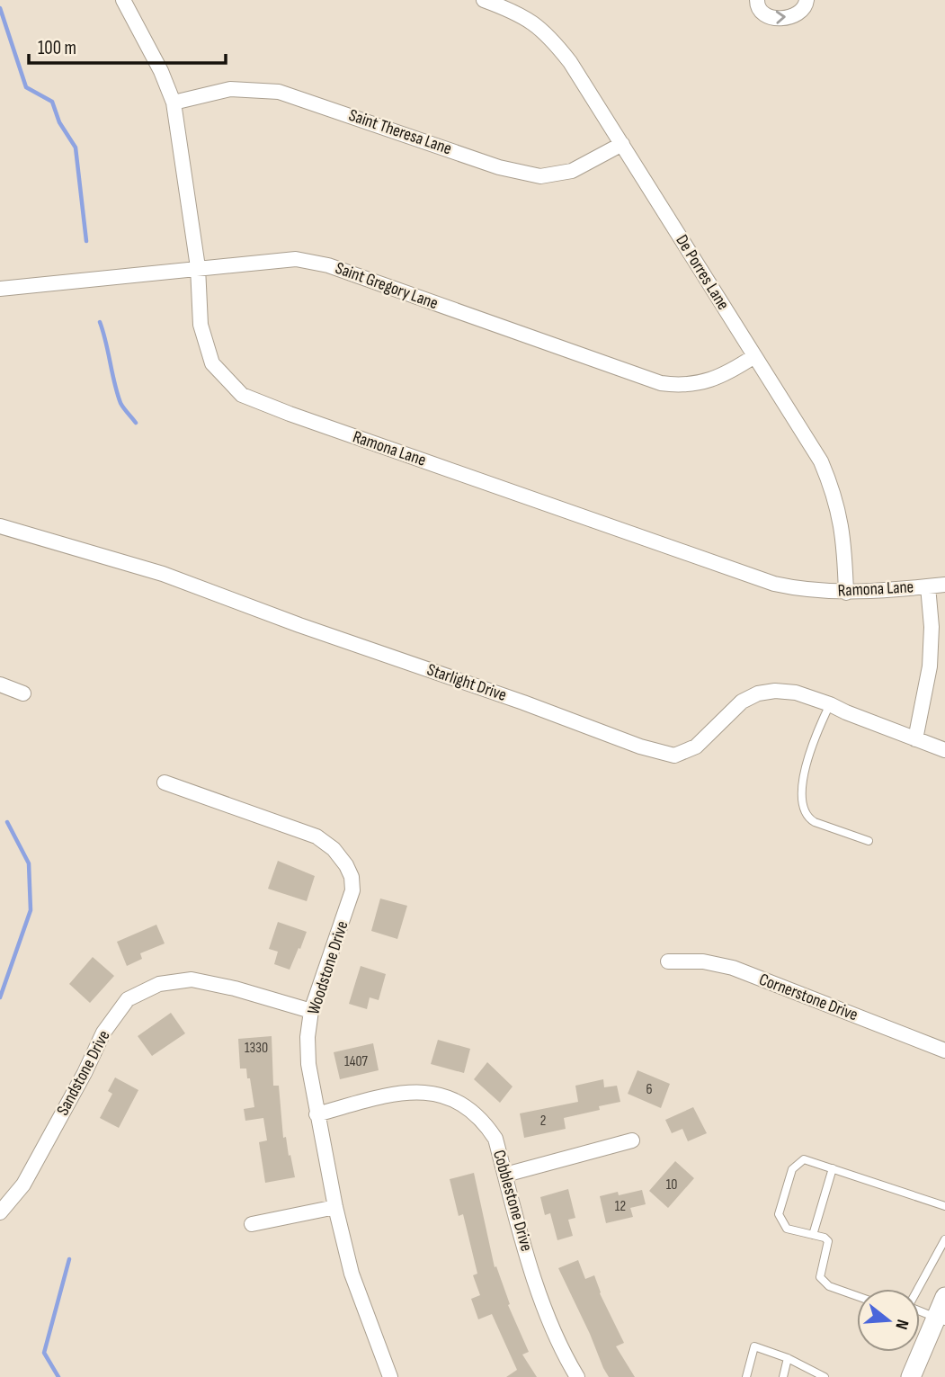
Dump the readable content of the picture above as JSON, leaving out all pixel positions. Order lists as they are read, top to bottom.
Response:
{
  "streets": {
    "street": [
      "Saint Theresa Lane",
      "De Porres Lane",
      "Saint Gregory Lane",
      "Ramona Lane",
      "Starlight Drive",
      "Woodstone Drive",
      "Cornerstone Drive",
      "Sandstone Drive",
      "Cobblestone Drive"
    ]
  },
  "crossings": [
    ["Saint Theresa Lane", "De Porres Lane"],
    ["Saint Theresa Lane", "Ramona Lane"],
    ["De Porres Lane", "Saint Gregory Lane"],
    ["De Porres Lane", "Ramona Lane"],
    ["Saint Gregory Lane", "Ramona Lane"],
    ["Woodstone Drive", "Sandstone Drive"],
    ["Woodstone Drive", "Cobblestone Drive"]
  ],
  "house_numbers": [
    "1330",
    "1407",
    "6",
    "2",
    "10",
    "12"
  ],
  "scale_bar": "100 m",
  "north": "right"
}
